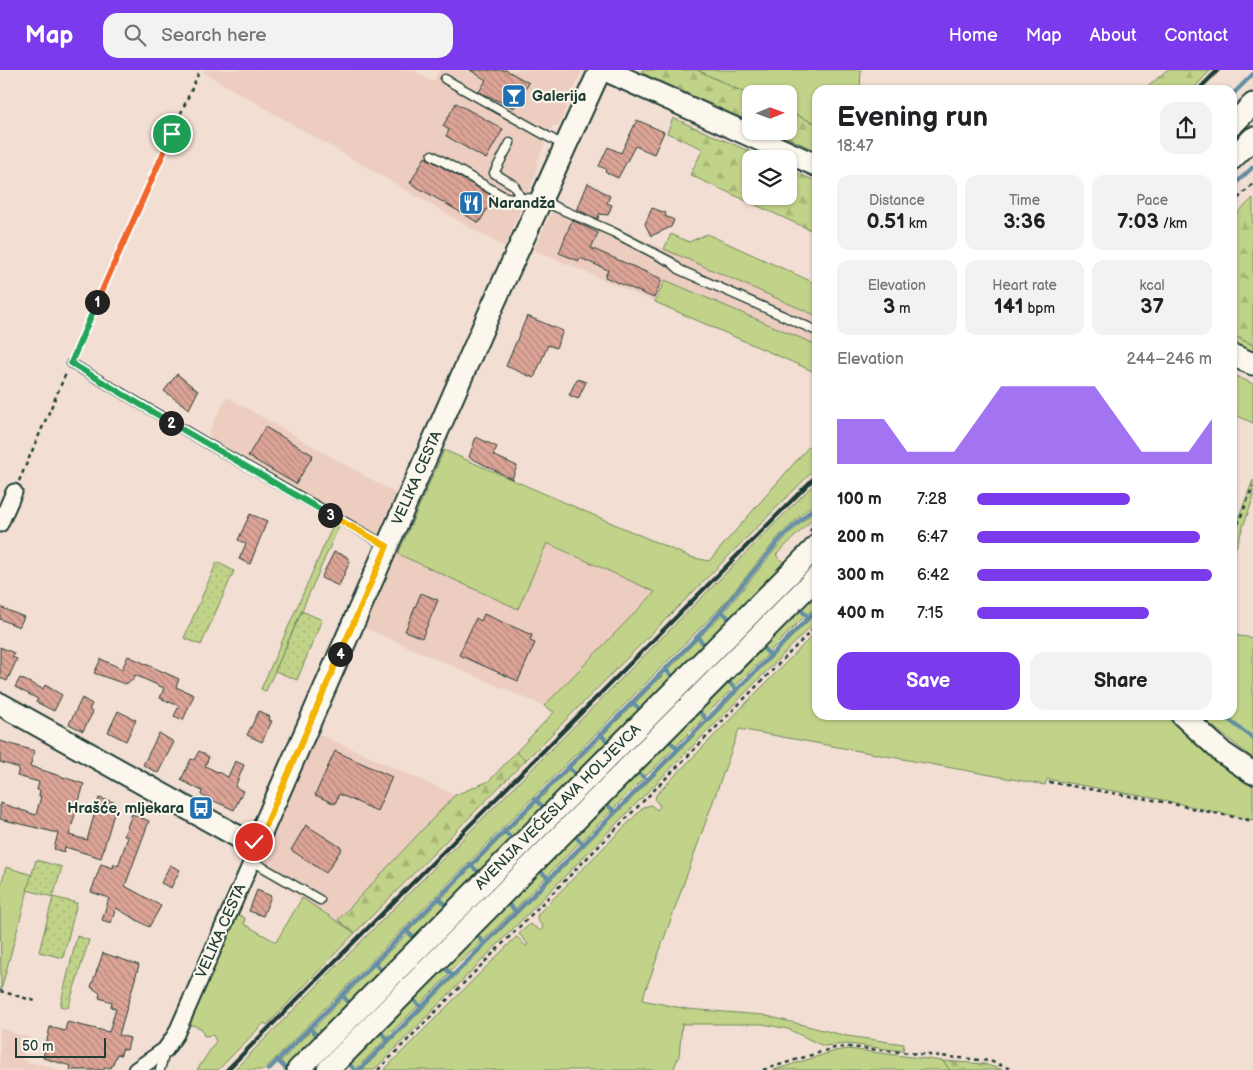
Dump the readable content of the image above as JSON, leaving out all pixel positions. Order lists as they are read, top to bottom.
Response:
{
  "streets": {
    "main road": ["VELIKA CESTA", "AVENIJA VEĆESLAVA HOLJEVCA"]
  },
  "places": {
    "bar": ["Galerija"],
    "restaurant": ["Narandža"],
    "bus stop": ["Hrašće, mljekara"]
  },
  "scale_bar": "50 m",
  "north": "right",
  "page": {
    "header": "Map",
    "search": "Search here",
    "nav": [
      "Home",
      "Map",
      "About",
      "Contact"
    ],
    "heading": ["Evening run", "18:47"],
    "stats": [
      ["Distance", "0.51 km"],
      ["Time", "3:36"],
      ["Pace", "7:03 /km"],
      ["Elevation", "3 m"],
      ["Heart rate", "141 bpm"],
      ["kcal", "37"]
    ],
    "pins": [
      "1",
      "2",
      "3",
      "4"
    ],
    "chart": ["Elevation", "244–246 m"],
    "list": [
      {
        "name": "100 m",
        "note": "7:28"
      },
      {
        "name": "200 m",
        "note": "6:47"
      },
      {
        "name": "300 m",
        "note": "6:42"
      },
      {
        "name": "400 m",
        "note": "7:15"
      }
    ],
    "buttons": ["Save", "Share"],
    "scale": "50 m"
  }
}
